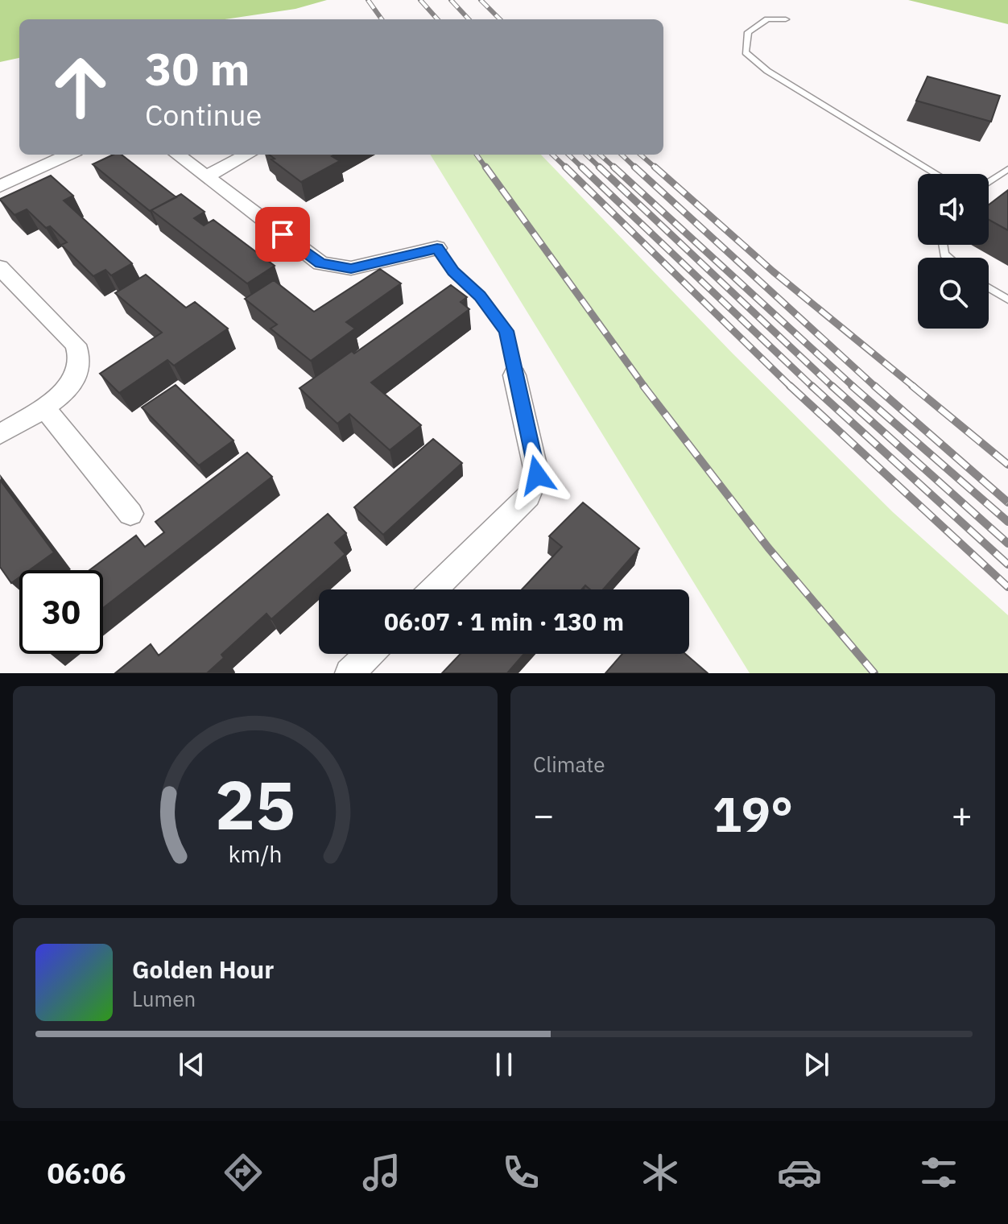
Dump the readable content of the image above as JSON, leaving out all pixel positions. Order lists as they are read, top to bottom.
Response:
{
  "page": {
    "turn": ["30 m", "Continue"],
    "limit": "30",
    "trip": "06:07 · 1 min · 130 m",
    "tile": "Climate",
    "heat": ["−", "19°", "+"],
    "song": ["Golden Hour", "Lumen"],
    "tabs": "06:06",
    "gauge": ["25", "km/h"]
  }
}
